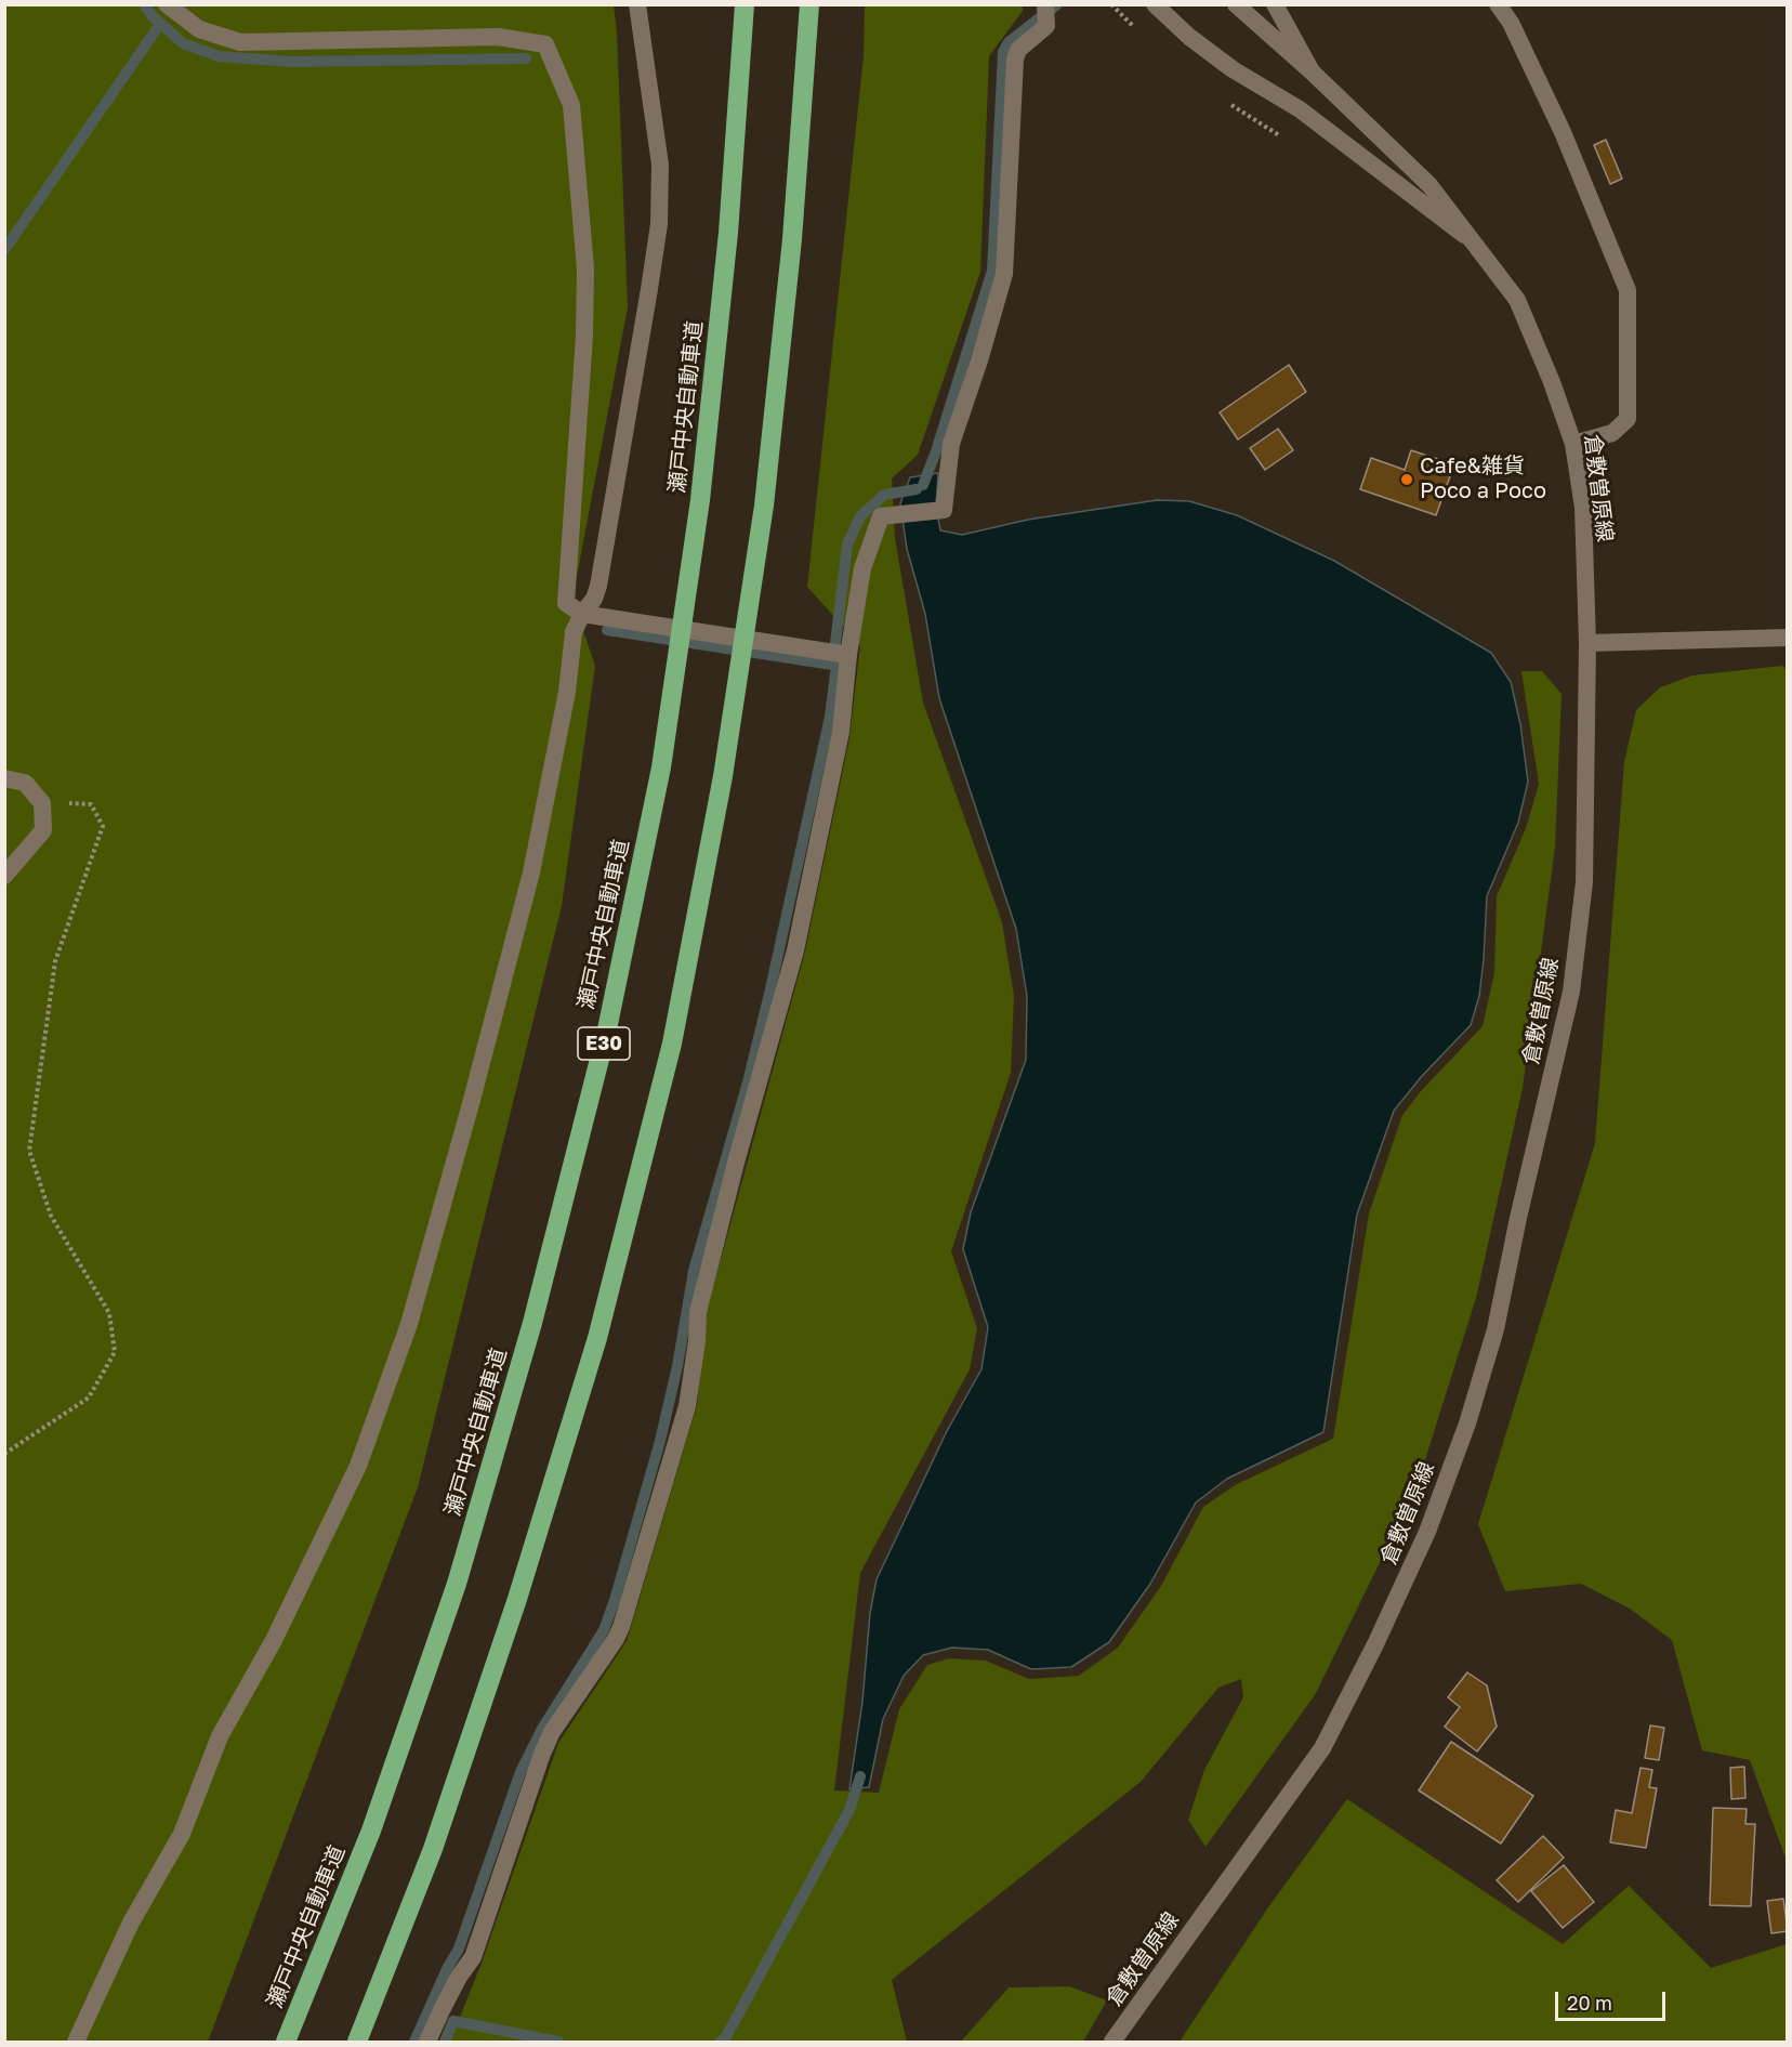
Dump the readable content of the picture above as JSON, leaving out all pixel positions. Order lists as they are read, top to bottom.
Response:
{
  "streets": {
    "highway": ["瀬戸中央自動車道", "E30"],
    "street": ["倉敷曽原線"]
  },
  "places": ["Cafe&雑貨 Poco a Poco"],
  "scale_bar": "20 m"
}
